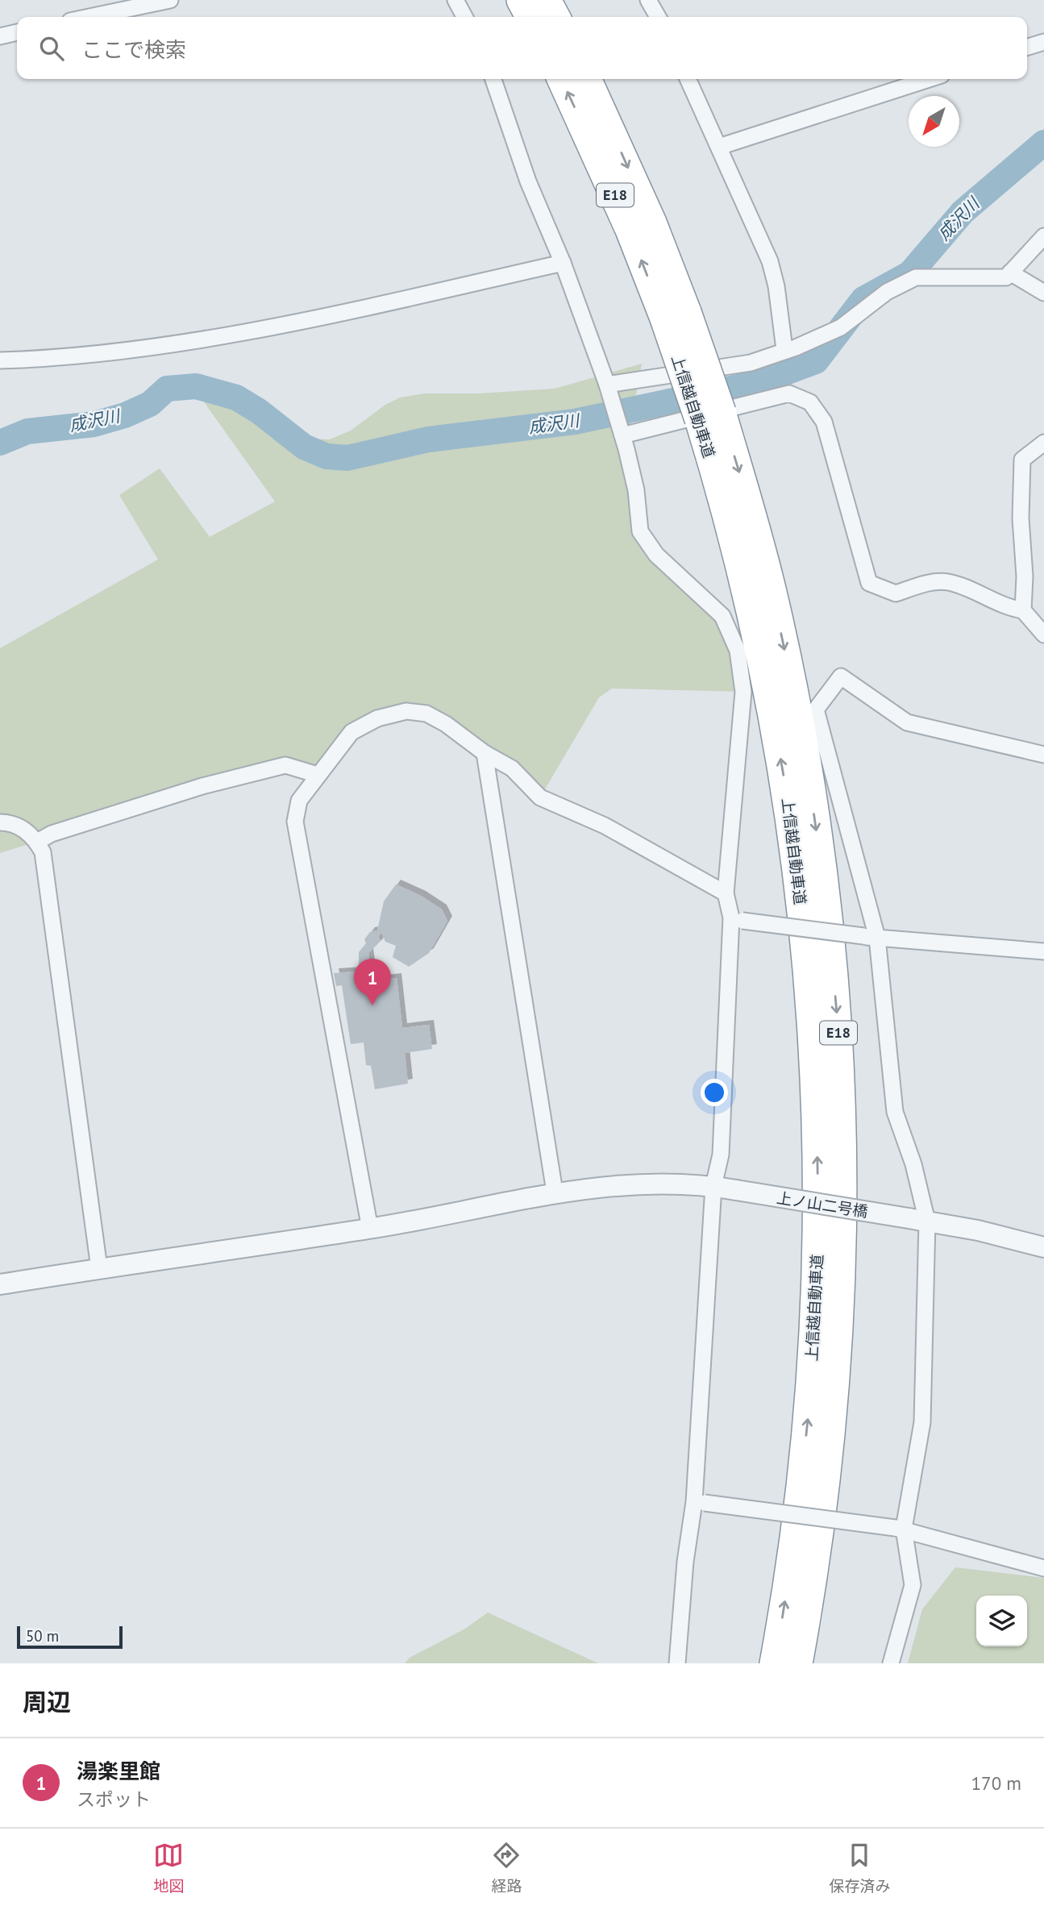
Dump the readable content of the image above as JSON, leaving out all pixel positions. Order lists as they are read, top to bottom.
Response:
{
  "streets": {
    "highway": ["E18", "上信越自動車道"],
    "street": ["上ノ山二号橋"]
  },
  "water": ["成沢川"],
  "scale_bar": "50 m",
  "north": "bottom left",
  "page": {
    "search": "ここで検索",
    "pins": "1",
    "scale": "50 m",
    "heading": "周辺",
    "list": [
      {
        "mark": "1",
        "name": "湯楽里館",
        "note": "スポット",
        "value": "170 m"
      }
    ],
    "nav": ["地図", "経路", "保存済み"]
  }
}
